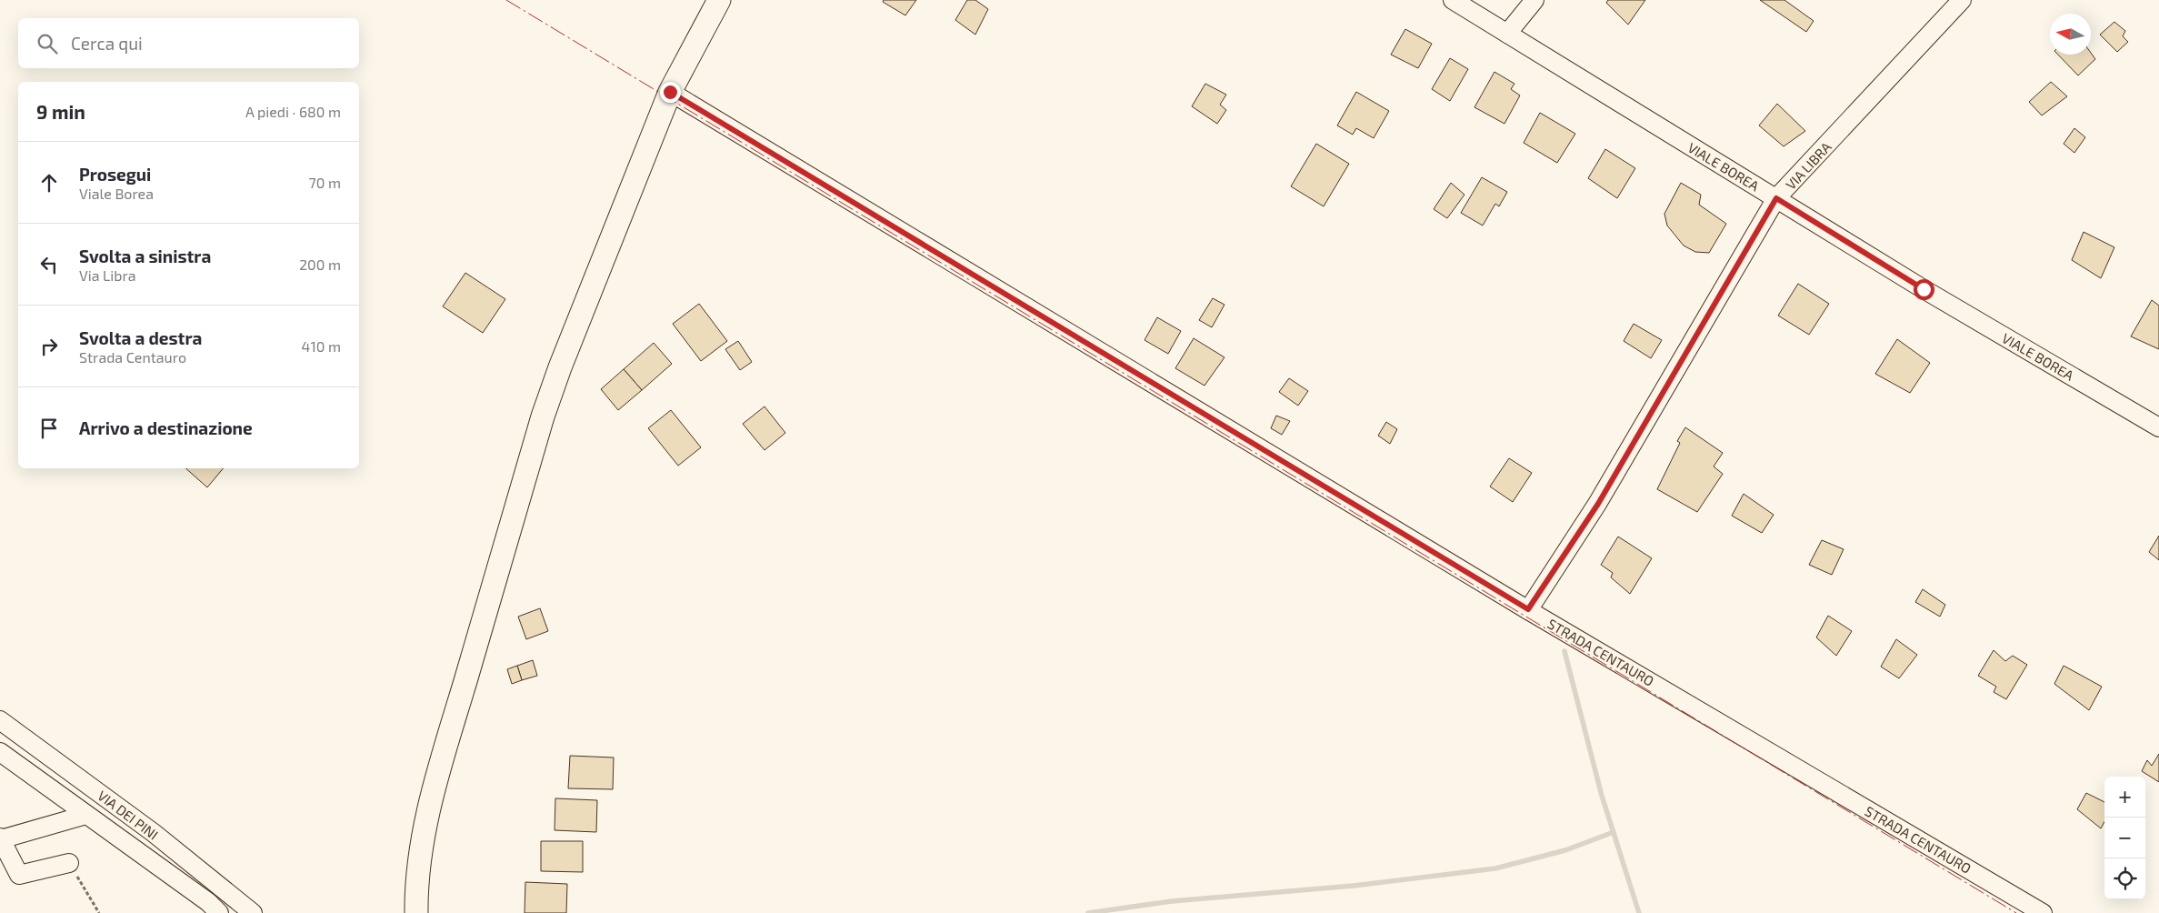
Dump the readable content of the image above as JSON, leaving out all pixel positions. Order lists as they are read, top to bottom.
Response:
{
  "streets": {
    "street": [
      "VIA LIBRA",
      "VIALE BOREA",
      "STRADA CENTAURO",
      "VIA DEI PINI"
    ]
  },
  "crossings": [
    ["VIA LIBRA", "VIALE BOREA"],
    ["VIA LIBRA", "STRADA CENTAURO"]
  ],
  "north": "left",
  "page": {
    "search": "Cerca qui",
    "heading": ["9 min", "A piedi · 680 m"],
    "list": [
      ["Prosegui", "Viale Borea", "70 m"],
      ["Svolta a sinistra", "Via Libra", "200 m"],
      ["Svolta a destra", "Strada Centauro", "410 m"],
      "Arrivo a destinazione"
    ],
    "map_buttons": ["+", "−"]
  }
}
